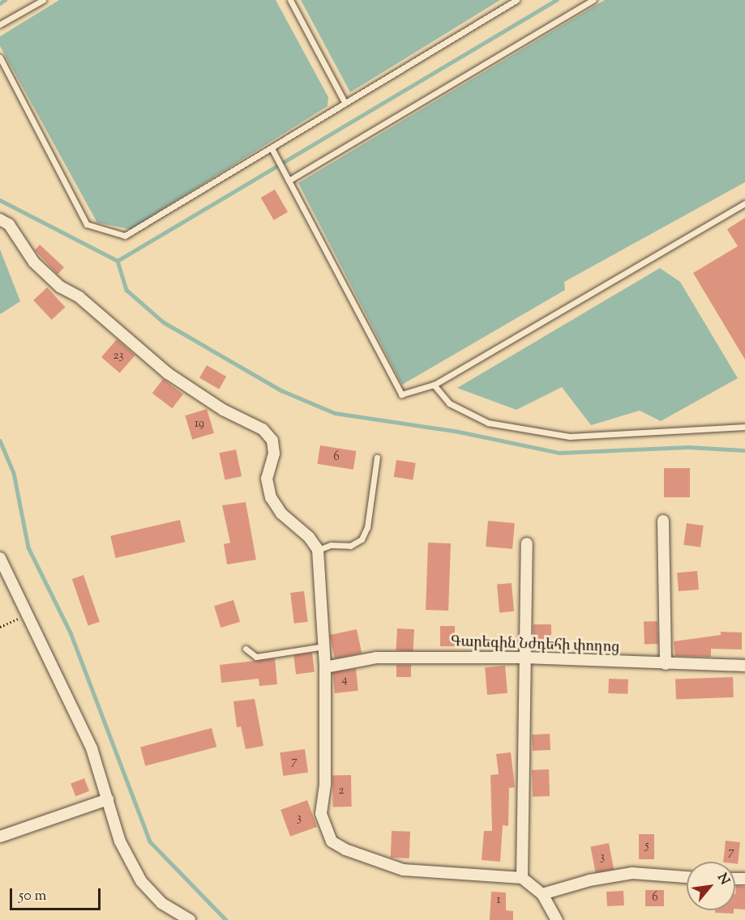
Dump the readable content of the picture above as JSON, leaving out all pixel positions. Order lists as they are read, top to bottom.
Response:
{
  "streets": {
    "street": ["Գարեգին Նժդեհի փողոց"]
  },
  "house_numbers": [
    "23",
    "19",
    "6",
    "4",
    "7",
    "2",
    "3",
    "5",
    "7",
    "3",
    "6",
    "1"
  ],
  "scale_bar": "50 m",
  "north": "top right"
}
